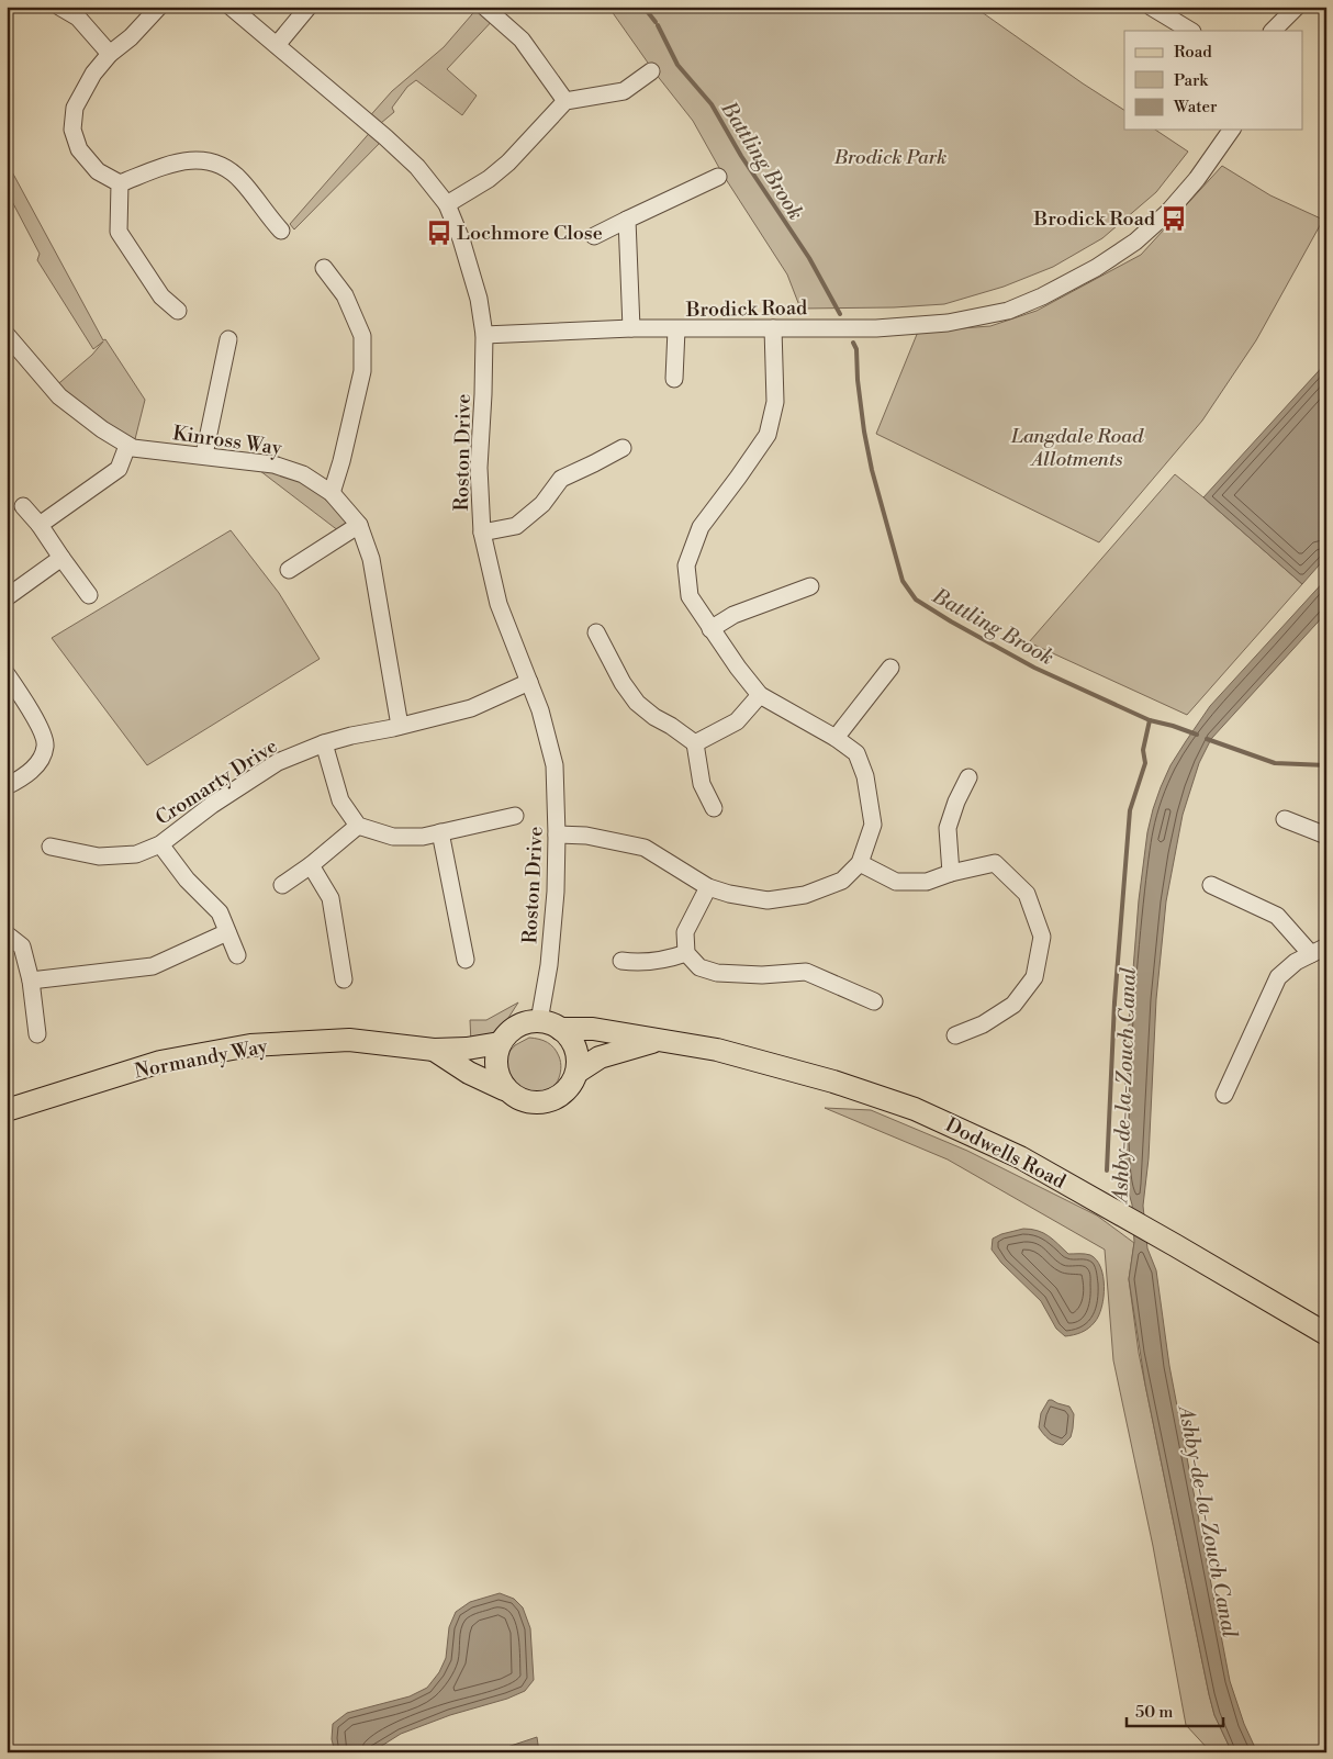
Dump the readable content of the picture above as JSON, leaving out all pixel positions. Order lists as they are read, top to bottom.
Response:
{
  "streets": {
    "main road": ["Normandy Way", "Dodwells Road"],
    "street": [
      "Brodick Road",
      "Kinross Way",
      "Roston Drive",
      "Cromarty Drive"
    ]
  },
  "crossings": [
    ["Brodick Road", "Roston Drive"],
    ["Kinross Way", "Cromarty Drive"],
    ["Roston Drive", "Cromarty Drive"],
    ["Roston Drive", "Normandy Way"],
    ["Roston Drive", "Dodwells Road"],
    ["Normandy Way", "Dodwells Road"]
  ],
  "water": ["Battling Brook", "Ashby-de-la-Zouch Canal"],
  "parks": ["Brodick Park", "Langdale Road Allotments"],
  "places": {
    "bus stop": ["Brodick Road", "Lochmore Close"]
  },
  "legend": ["Road", "Park", "Water"],
  "scale_bar": "50 m"
}
